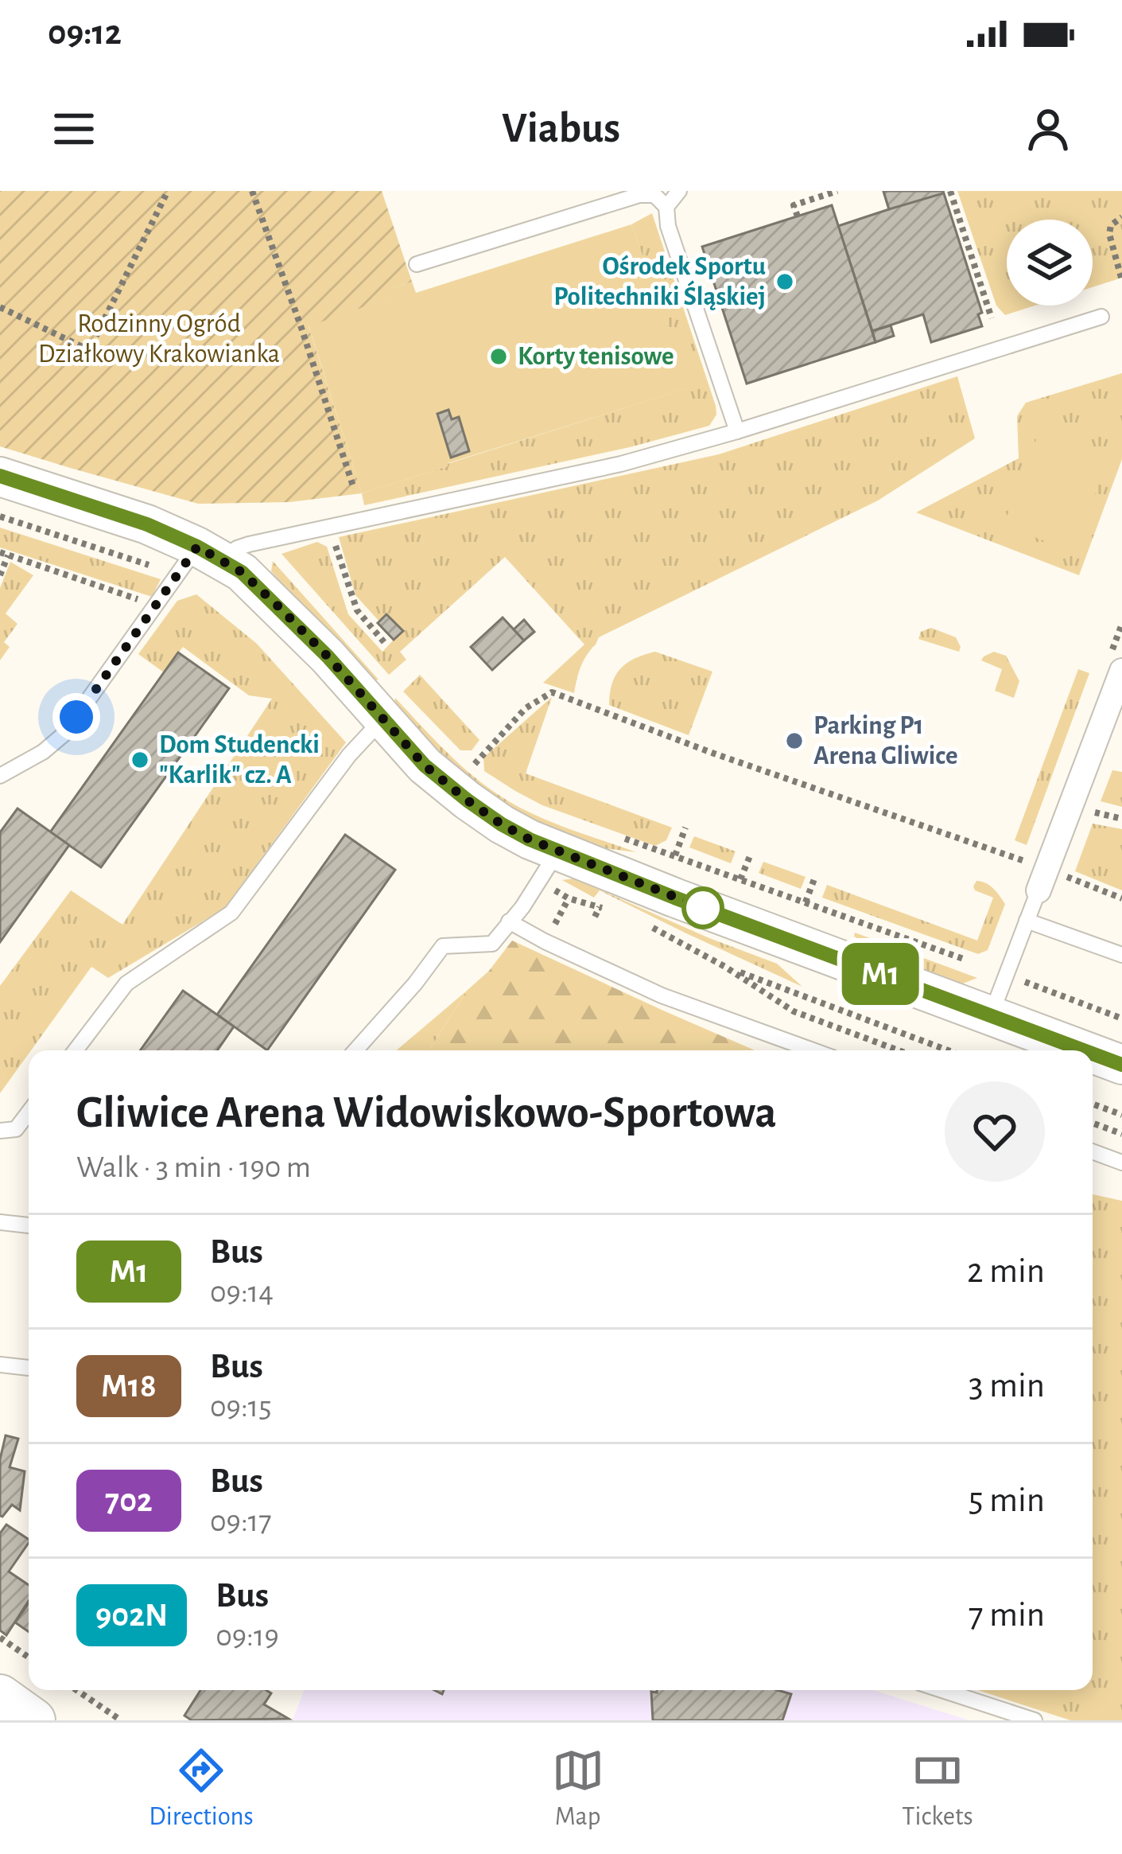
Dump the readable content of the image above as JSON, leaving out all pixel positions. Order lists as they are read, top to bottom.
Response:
{
  "parks": ["Rodzinny Ogród Działkowy Krakowianka"],
  "places": [
    "Ośrodek Sportu Politechniki Śląskiej",
    "Korty tenisowe",
    "Parking P1 Arena Gliwice",
    "Dom Studencki \"Karlik\" cz. A"
  ],
  "lines": ["bus line M1"],
  "page": {
    "status": "09:12",
    "header": "Viabus",
    "on_map": "M1",
    "heading": ["Gliwice Arena Widowiskowo-Sportowa", "Walk · 3 min · 190 m"],
    "list": [
      {
        "mark": "M1",
        "name": "Bus",
        "note": "09:14",
        "value": "2 min"
      },
      {
        "mark": "M18",
        "name": "Bus",
        "note": "09:15",
        "value": "3 min"
      },
      {
        "mark": "702",
        "name": "Bus",
        "note": "09:17",
        "value": "5 min"
      },
      {
        "mark": "902N",
        "name": "Bus",
        "note": "09:19",
        "value": "7 min"
      }
    ],
    "tabs": ["Directions", "Map", "Tickets"]
  }
}
